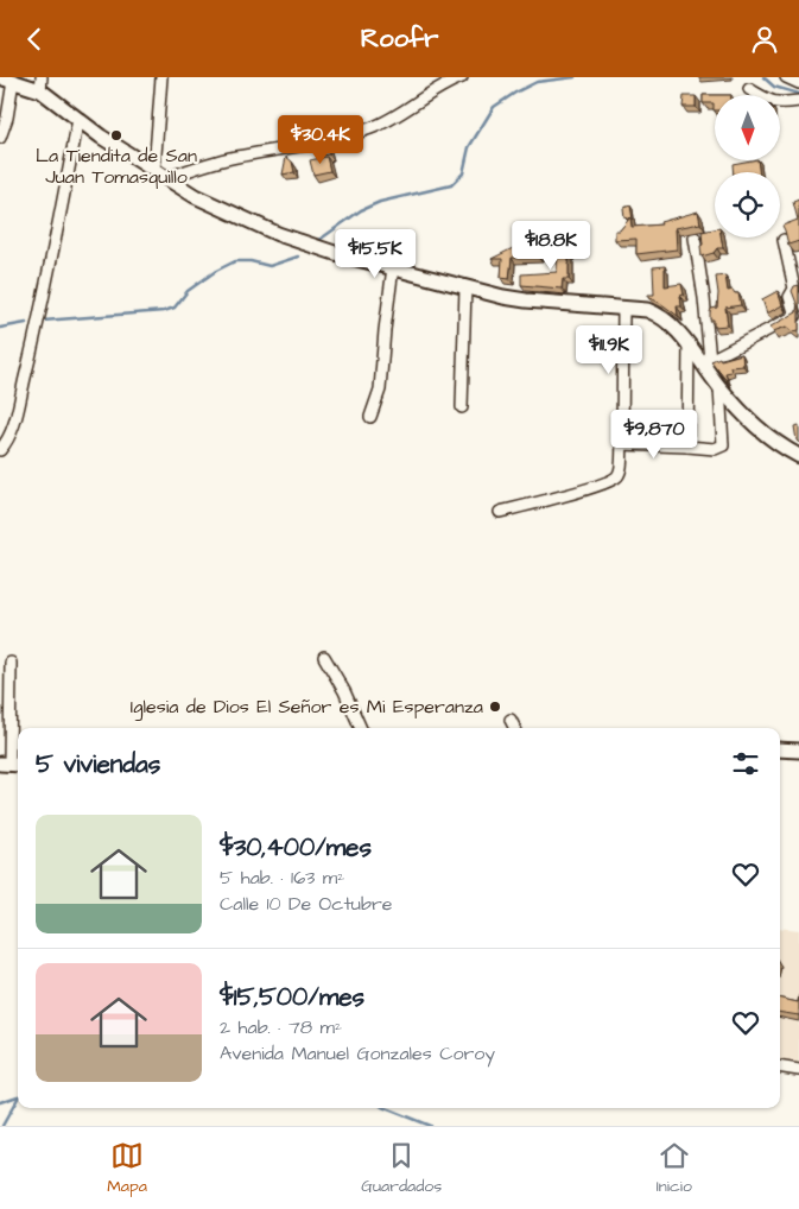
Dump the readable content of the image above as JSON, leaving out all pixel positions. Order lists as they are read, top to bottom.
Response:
{
  "places": ["La Tiendita de San Juan Tomasquillo", "Iglesia de Dios El Señor es Mi Esperanza"],
  "north": "bottom",
  "page": {
    "header": "Roofr",
    "price": [
      "$30.4K",
      "$18.8K",
      "$15.5K",
      "$11.9K",
      "$9,870"
    ],
    "heading": "5 viviendas",
    "list": [
      {
        "name": "$30,400/mes",
        "note": "5 hab. · 163 m² · Calle 10 De Octubre"
      },
      {
        "name": "$15,500/mes",
        "note": "2 hab. · 78 m² · Avenida Manuel Gonzales Coroy"
      }
    ],
    "tabs": ["Mapa", "Guardados", "Inicio"]
  }
}
